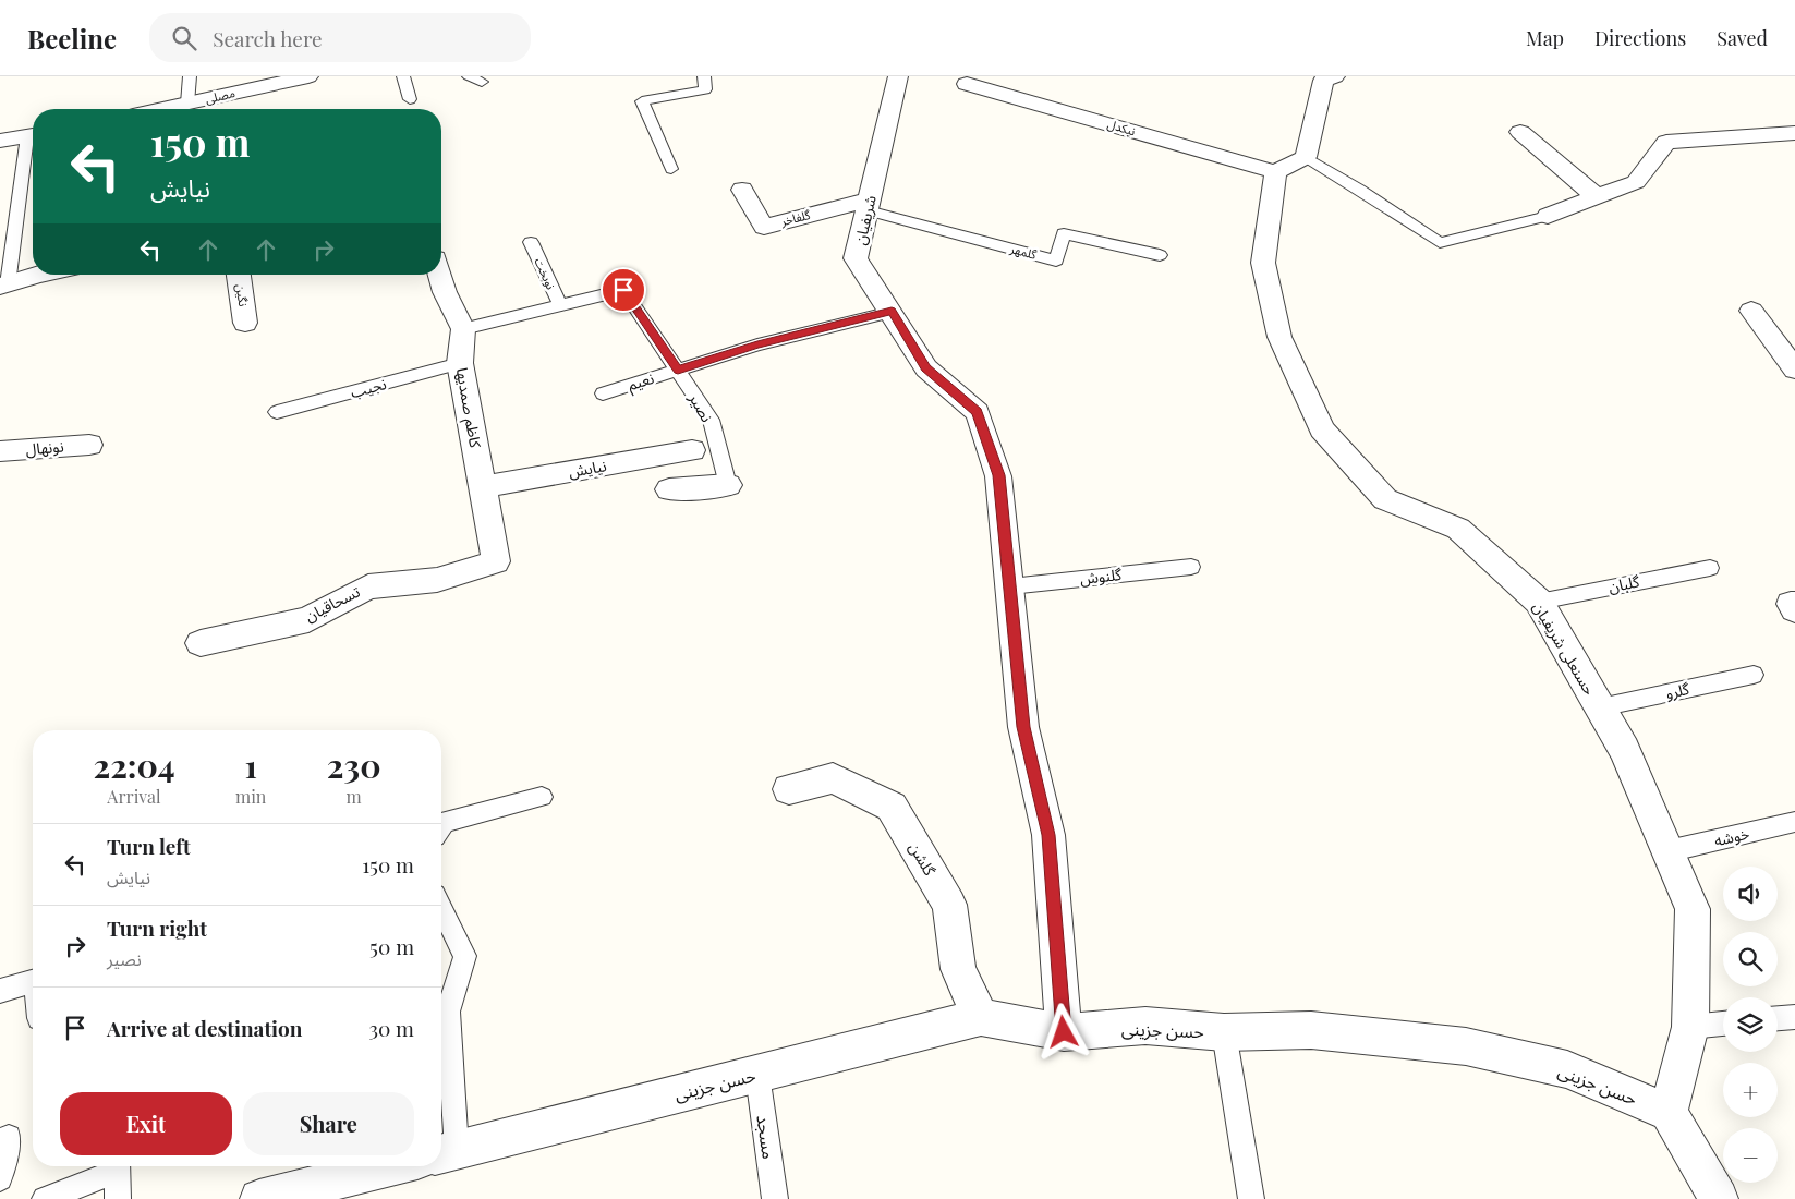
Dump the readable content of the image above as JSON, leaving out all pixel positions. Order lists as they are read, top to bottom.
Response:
{
  "streets": {
    "street": [
      "مصلی",
      "نیکدل",
      "گلفاخر",
      "شریفیان",
      "نگین",
      "کاظم صمدیها",
      "نصیر",
      "نونهال",
      "نیایش",
      "تسحاقیان",
      "حسنعلی شریفیان",
      "گلشن",
      "حسن جزینی"
    ],
    "lane": [
      "گلمهر",
      "نوبخت",
      "نعیم",
      "نجیب",
      "گلنوش",
      "گلبان",
      "گلرو",
      "خوشه",
      "مسجد"
    ]
  },
  "crossings": [
    ["نیکدل", "حسنعلی شریفیان"],
    ["گلفاخر", "شریفیان"],
    ["گلفاخر", "گلمهر"],
    ["شریفیان", "گلمهر"],
    ["شریفیان", "گلنوش"],
    ["شریفیان", "حسن جزینی"],
    ["نوبخت", "نصیر"],
    ["نعیم", "نصیر"],
    ["نجیب", "کاظم صمدیها"],
    ["کاظم صمدیها", "نصیر"],
    ["کاظم صمدیها", "نیایش"],
    ["کاظم صمدیها", "تسحاقیان"],
    ["گلبان", "حسنعلی شریفیان"],
    ["حسنعلی شریفیان", "گلرو"],
    ["حسنعلی شریفیان", "خوشه"],
    ["حسنعلی شریفیان", "حسن جزینی"],
    ["گلشن", "حسن جزینی"],
    ["حسن جزینی", "مسجد"]
  ],
  "page": {
    "header": "Beeline",
    "search": "Search here",
    "nav": ["Map", "Directions", "Saved"],
    "turn": ["150 m", "نیایش"],
    "eta": [
      "22:04",
      "Arrival",
      "1",
      "min",
      "230",
      "m"
    ],
    "list": [
      {
        "name": "Turn left",
        "note": "نیایش",
        "value": "150 m"
      },
      {
        "name": "Turn right",
        "note": "نصیر",
        "value": "50 m"
      },
      {
        "name": "Arrive at destination",
        "value": "30 m"
      }
    ],
    "map_buttons": ["+", "−"],
    "buttons": ["Exit", "Share"]
  }
}
